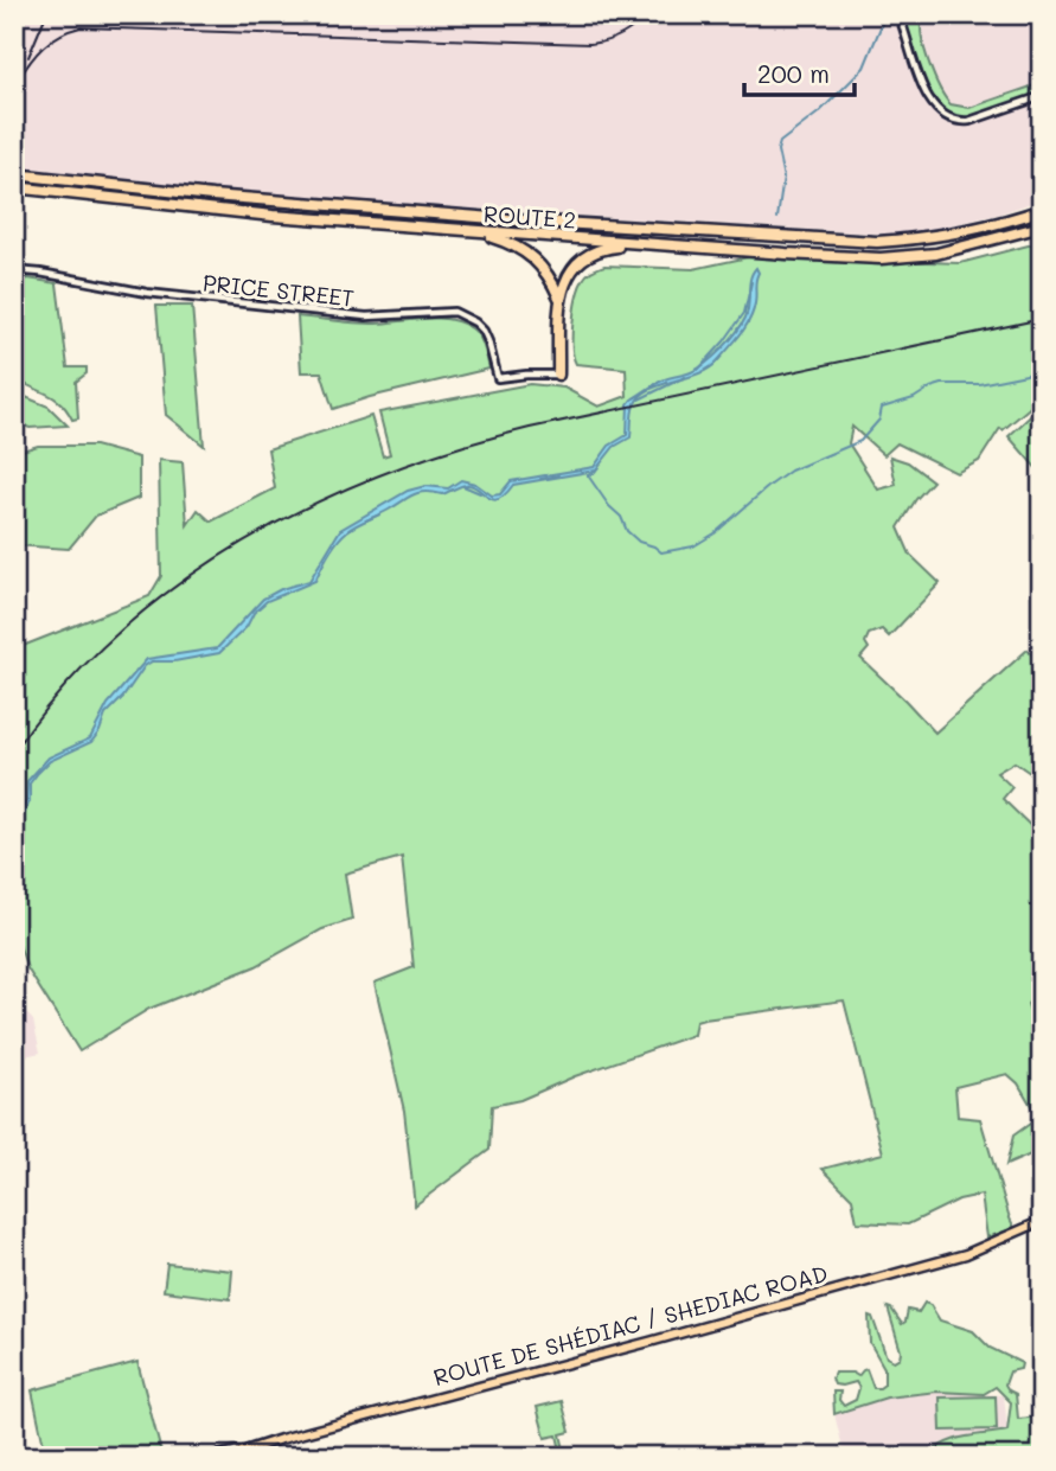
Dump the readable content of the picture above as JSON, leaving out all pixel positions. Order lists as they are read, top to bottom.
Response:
{
  "streets": {
    "highway": ["ROUTE 2"],
    "main road": ["ROUTE DE SHÉDIAC / SHEDIAC ROAD"],
    "street": ["PRICE STREET"]
  },
  "scale_bar": "200 m"
}
